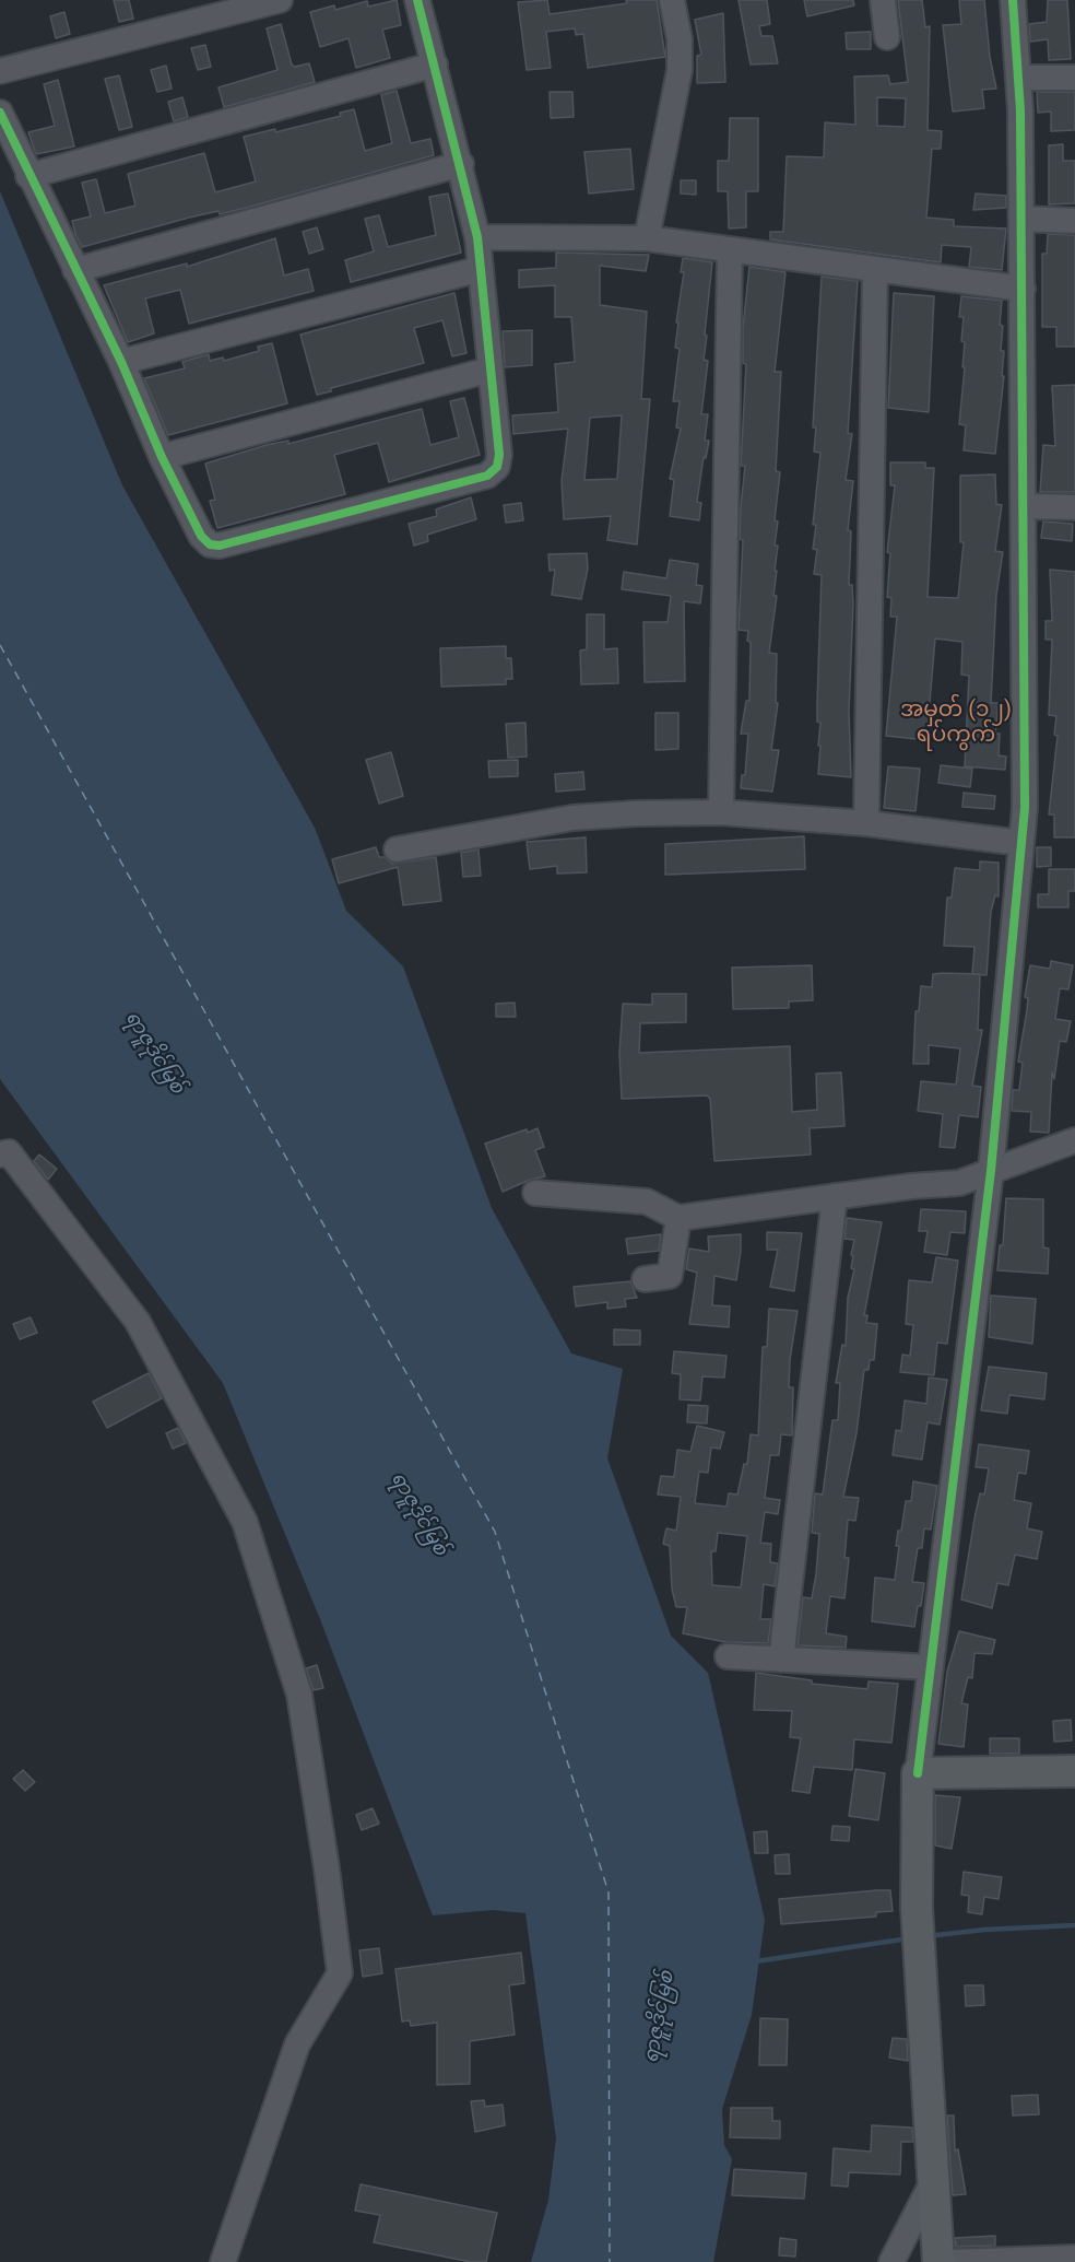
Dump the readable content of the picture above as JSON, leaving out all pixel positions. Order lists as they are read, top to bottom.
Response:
{
  "districts": ["အမှတ် (၁၂) ရပ်ကွက်"],
  "water": ["ရာဇူဒိုင်မြစ်"]
}
